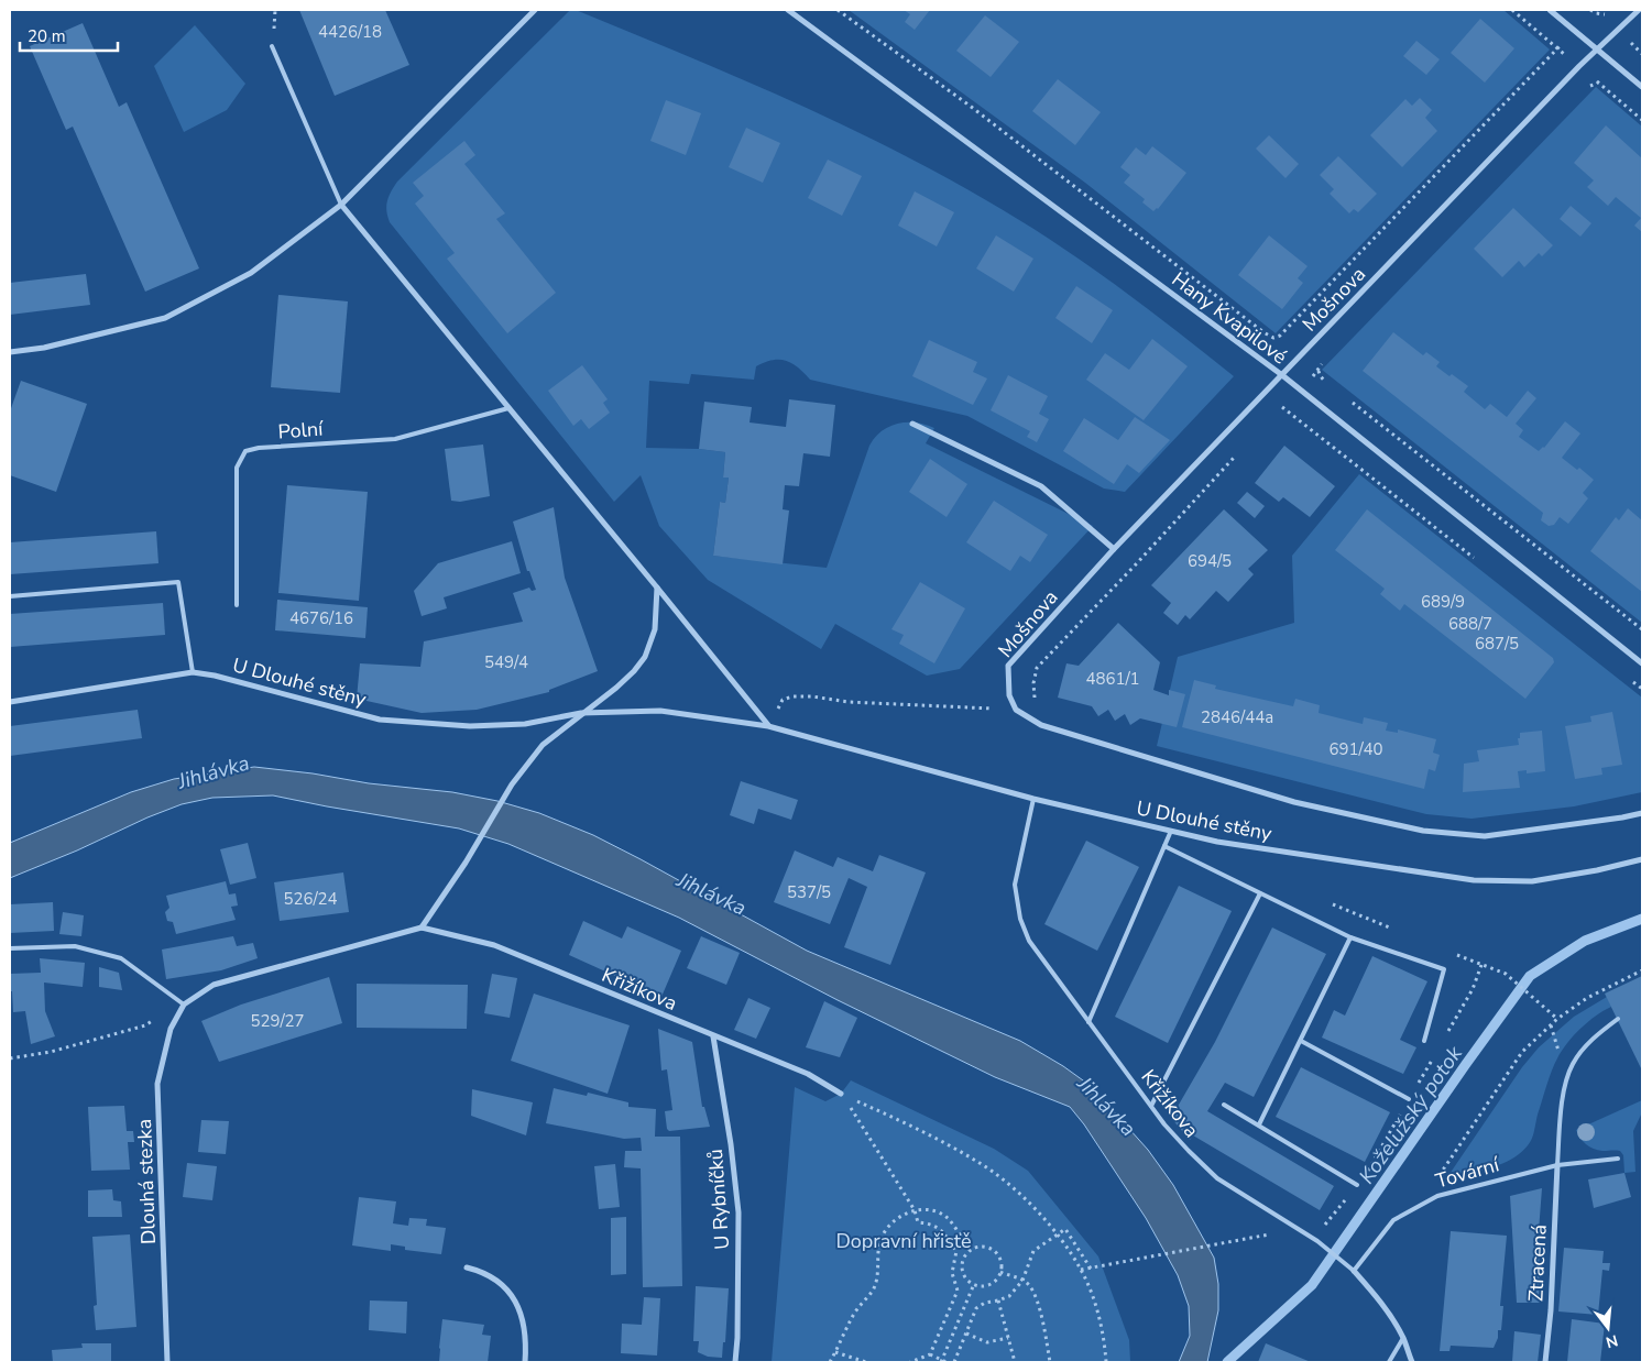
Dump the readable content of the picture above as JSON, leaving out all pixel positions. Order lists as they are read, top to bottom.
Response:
{
  "streets": {
    "street": [
      "Mošnova",
      "Hany Kvapilové",
      "U Dlouhé stěny",
      "Křižíkova",
      "Dlouhá stezka",
      "U Rybníčků",
      "Ztracená"
    ],
    "lane": ["Polní", "Tovární"]
  },
  "crossings": [
    ["Mošnova", "Hany Kvapilové"],
    ["Mošnova", "U Dlouhé stěny"],
    ["U Dlouhé stěny", "Křižíkova"],
    ["Křižíkova", "Tovární"],
    ["Křižíkova", "Dlouhá stezka"],
    ["Křižíkova", "U Rybníčků"],
    ["Tovární", "Ztracená"]
  ],
  "water": ["Jihlávka", "Koželužský potok"],
  "parks": ["Dopravní hřistě"],
  "house_numbers": [
    "4426/18",
    "694/5",
    "689/9",
    "4676/16",
    "688/7",
    "687/5",
    "549/4",
    "4861/1",
    "2846/44a",
    "691/40",
    "537/5",
    "526/24",
    "529/27"
  ],
  "scale_bar": "20 m",
  "north": "bottom"
}
